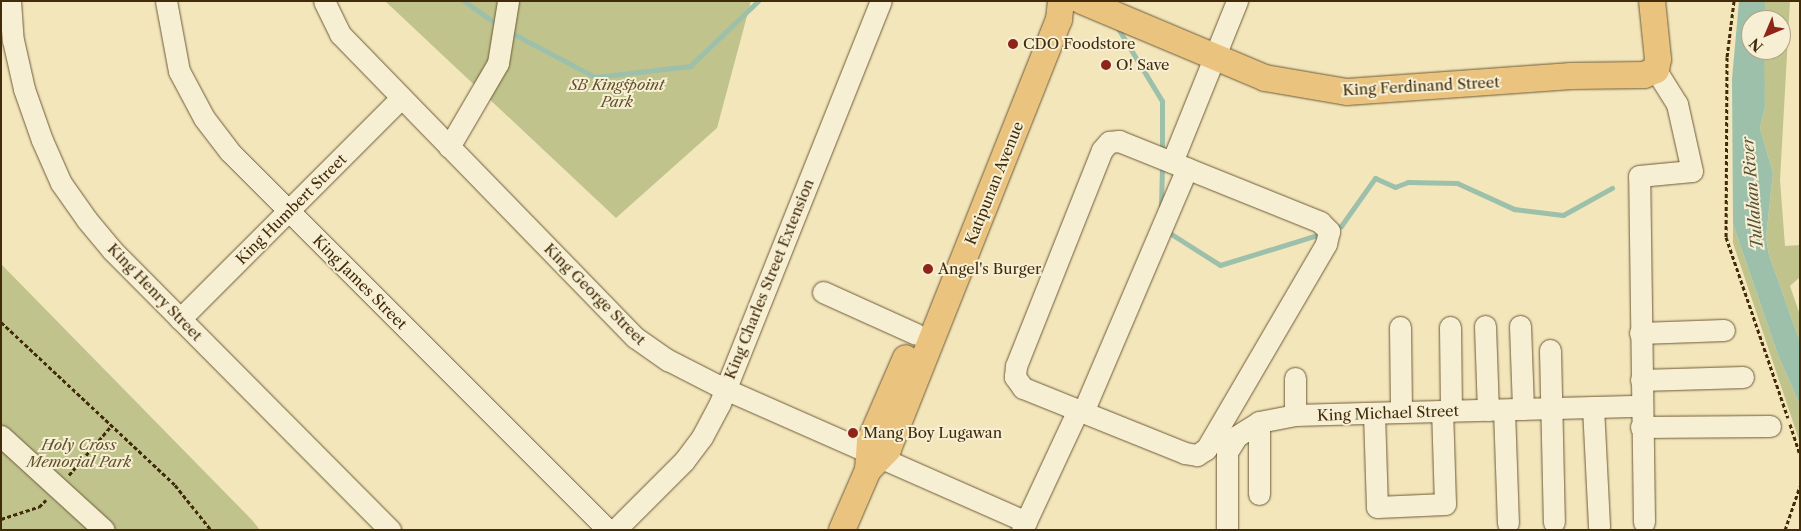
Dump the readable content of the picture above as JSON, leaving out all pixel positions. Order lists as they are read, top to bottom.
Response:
{
  "streets": {
    "main road": ["King Ferdinand Street", "Katipunan Avenue"],
    "street": [
      "King Humbert Street",
      "King Charles Street Extension",
      "King James Street",
      "King Henry Street",
      "King George Street",
      "King Michael Street"
    ]
  },
  "crossings": [
    ["Katipunan Avenue", "King George Street"],
    ["King Humbert Street", "King James Street"],
    ["King Humbert Street", "King Henry Street"],
    ["King Humbert Street", "King George Street"],
    ["King Charles Street Extension", "King George Street"]
  ],
  "water": ["Tullahan River"],
  "parks": ["SB Kingspoint Park", "Holy Cross Memorial Park"],
  "places": [
    "CDO Foodstore",
    "O! Save",
    "Angel's Burger",
    "Mang Boy Lugawan"
  ],
  "north": "bottom left"
}
